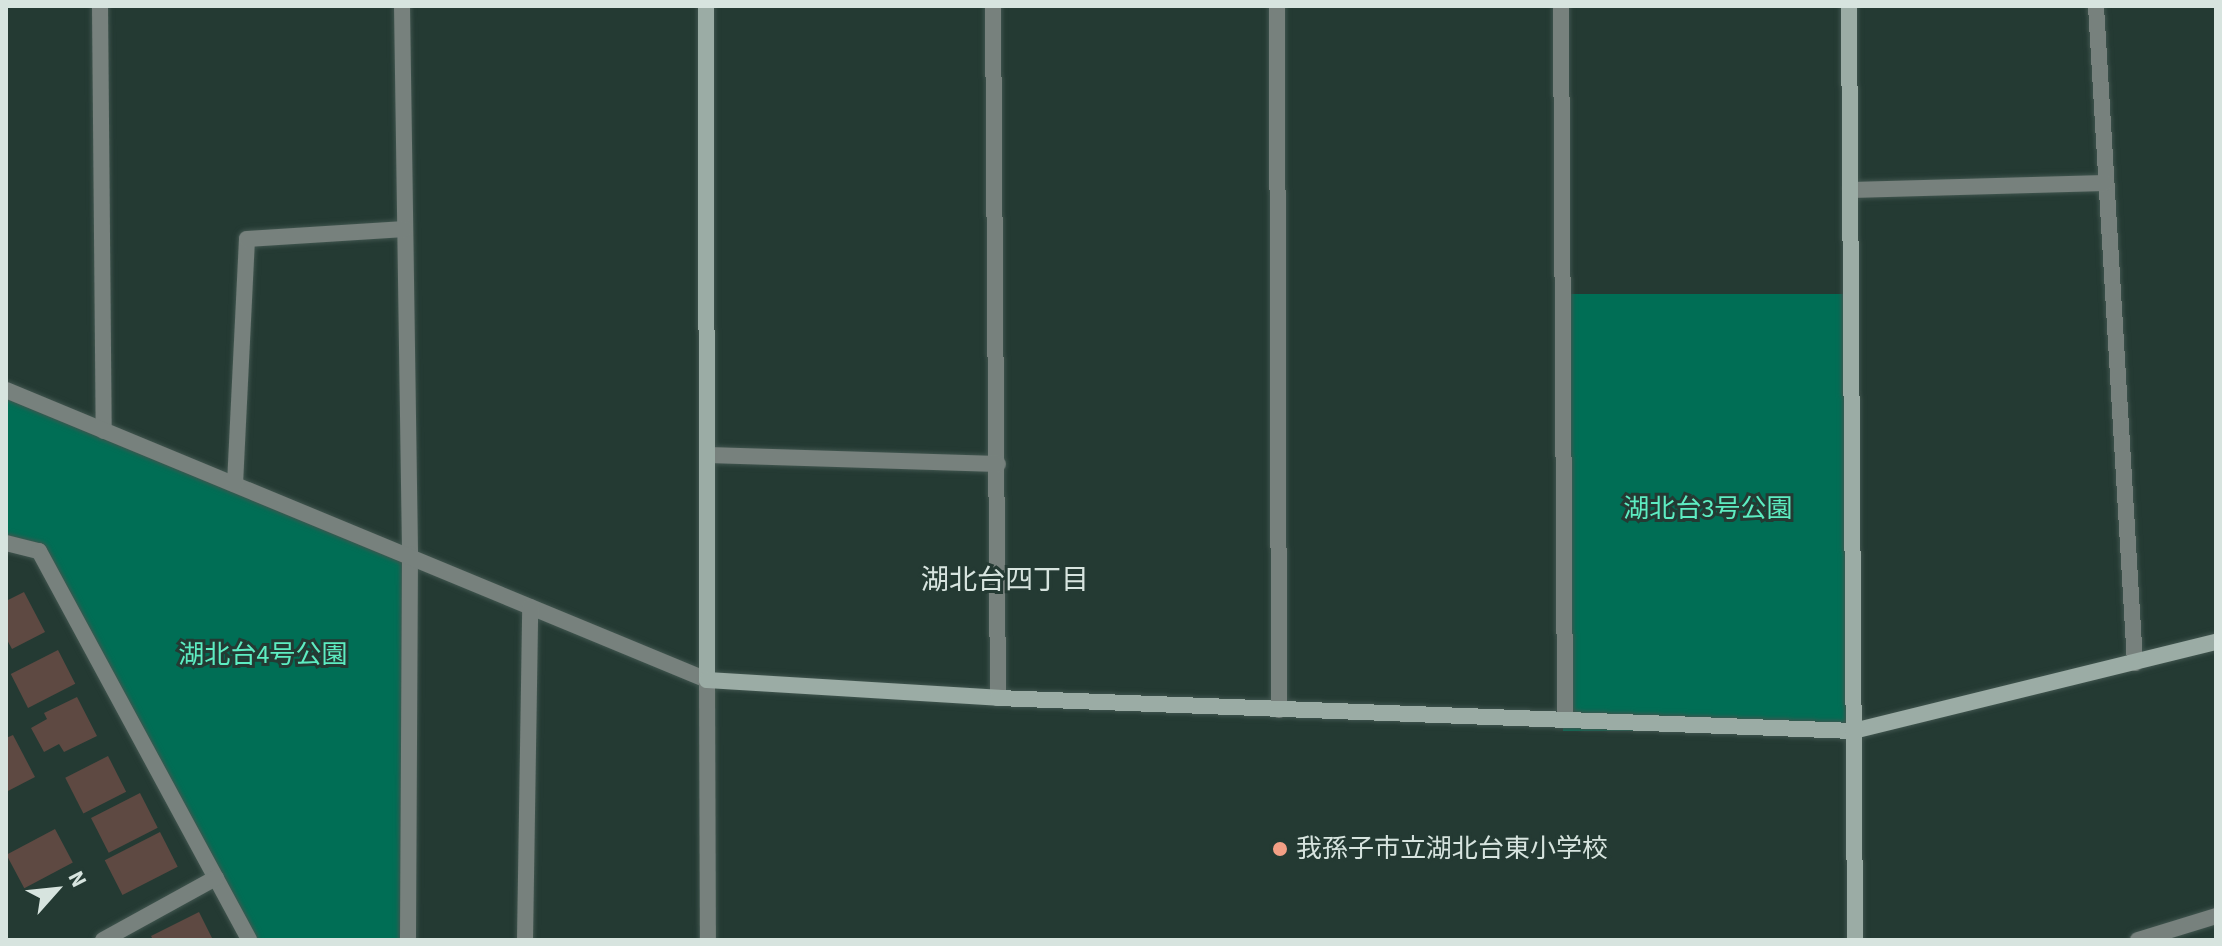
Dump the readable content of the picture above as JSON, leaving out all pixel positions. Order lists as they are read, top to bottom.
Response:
{
  "districts": ["湖北台四丁目"],
  "parks": ["湖北台3号公園", "湖北台4号公園"],
  "places": ["我孫子市立湖北台東小学校"],
  "north": "top right"
}
